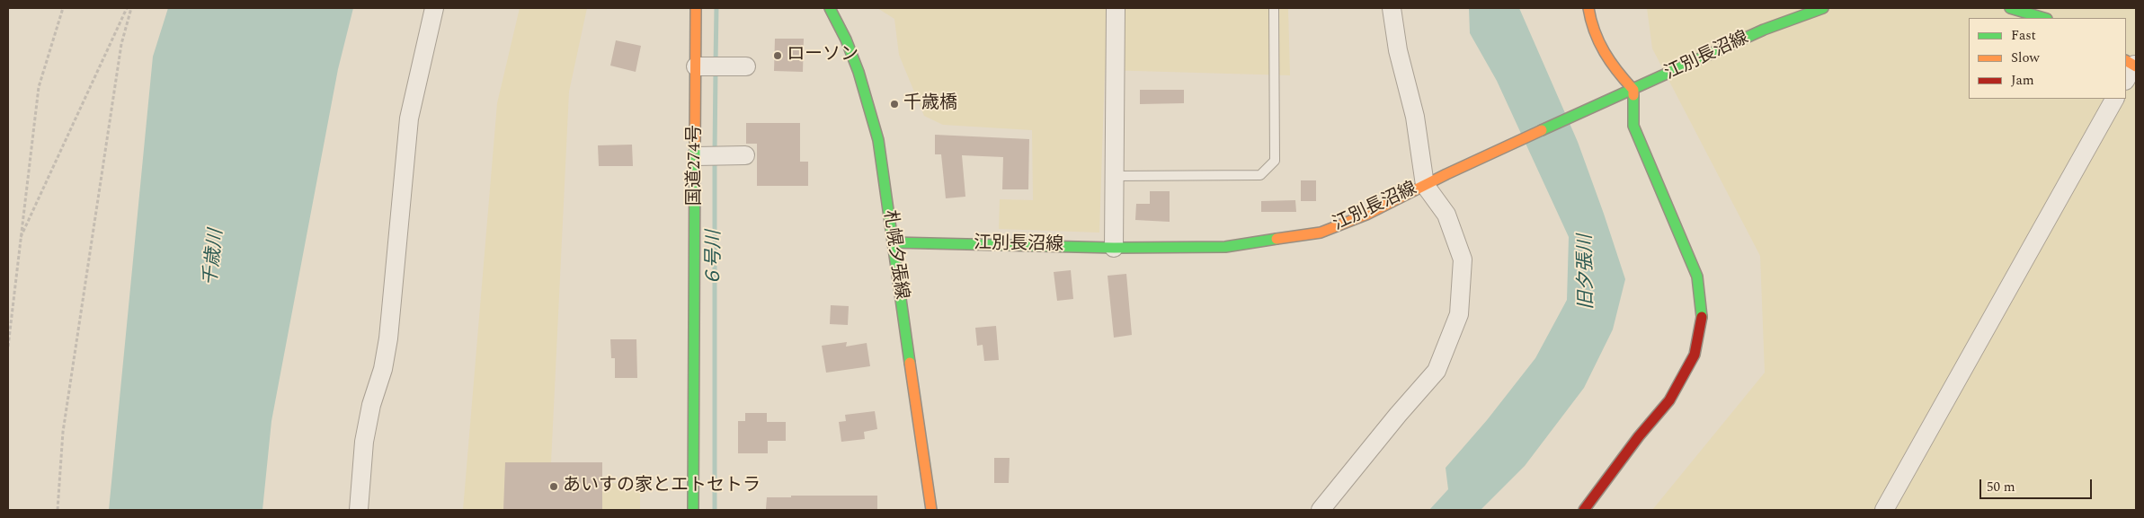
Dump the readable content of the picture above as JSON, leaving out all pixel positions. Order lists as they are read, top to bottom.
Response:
{
  "streets": {
    "main road": ["江別長沼線", "国道274号", "札幌夕張線"]
  },
  "crossings": [
    ["江別長沼線", "札幌夕張線"]
  ],
  "water": ["千歳川", "６号川", "旧夕張川"],
  "places": ["ローソン", "千歳橋", "あいすの家とエトセトラ"],
  "legend": ["Fast", "Slow", "Jam"],
  "scale_bar": "50 m"
}
